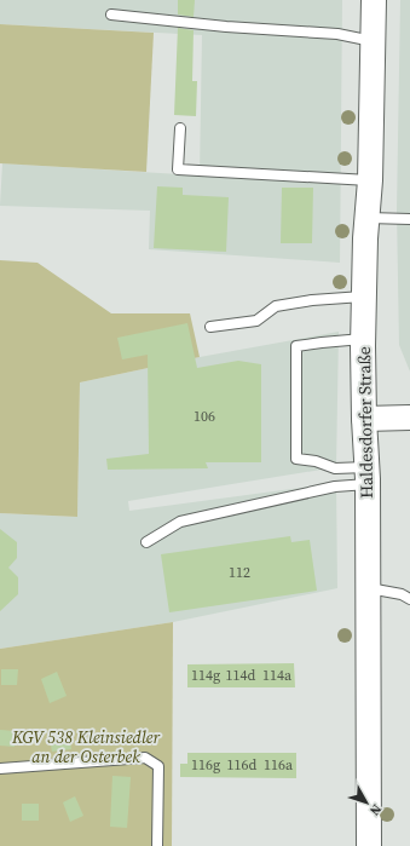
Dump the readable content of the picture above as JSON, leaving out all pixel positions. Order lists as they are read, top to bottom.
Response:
{
  "streets": {
    "street": ["Haldesdorfer Straße"]
  },
  "parks": ["KGV 538 Kleinsiedler an der Osterbek"],
  "house_numbers": [
    "106",
    "112",
    "114g",
    "114d",
    "114a",
    "116g",
    "116d",
    "116a"
  ],
  "north": "bottom right"
}
